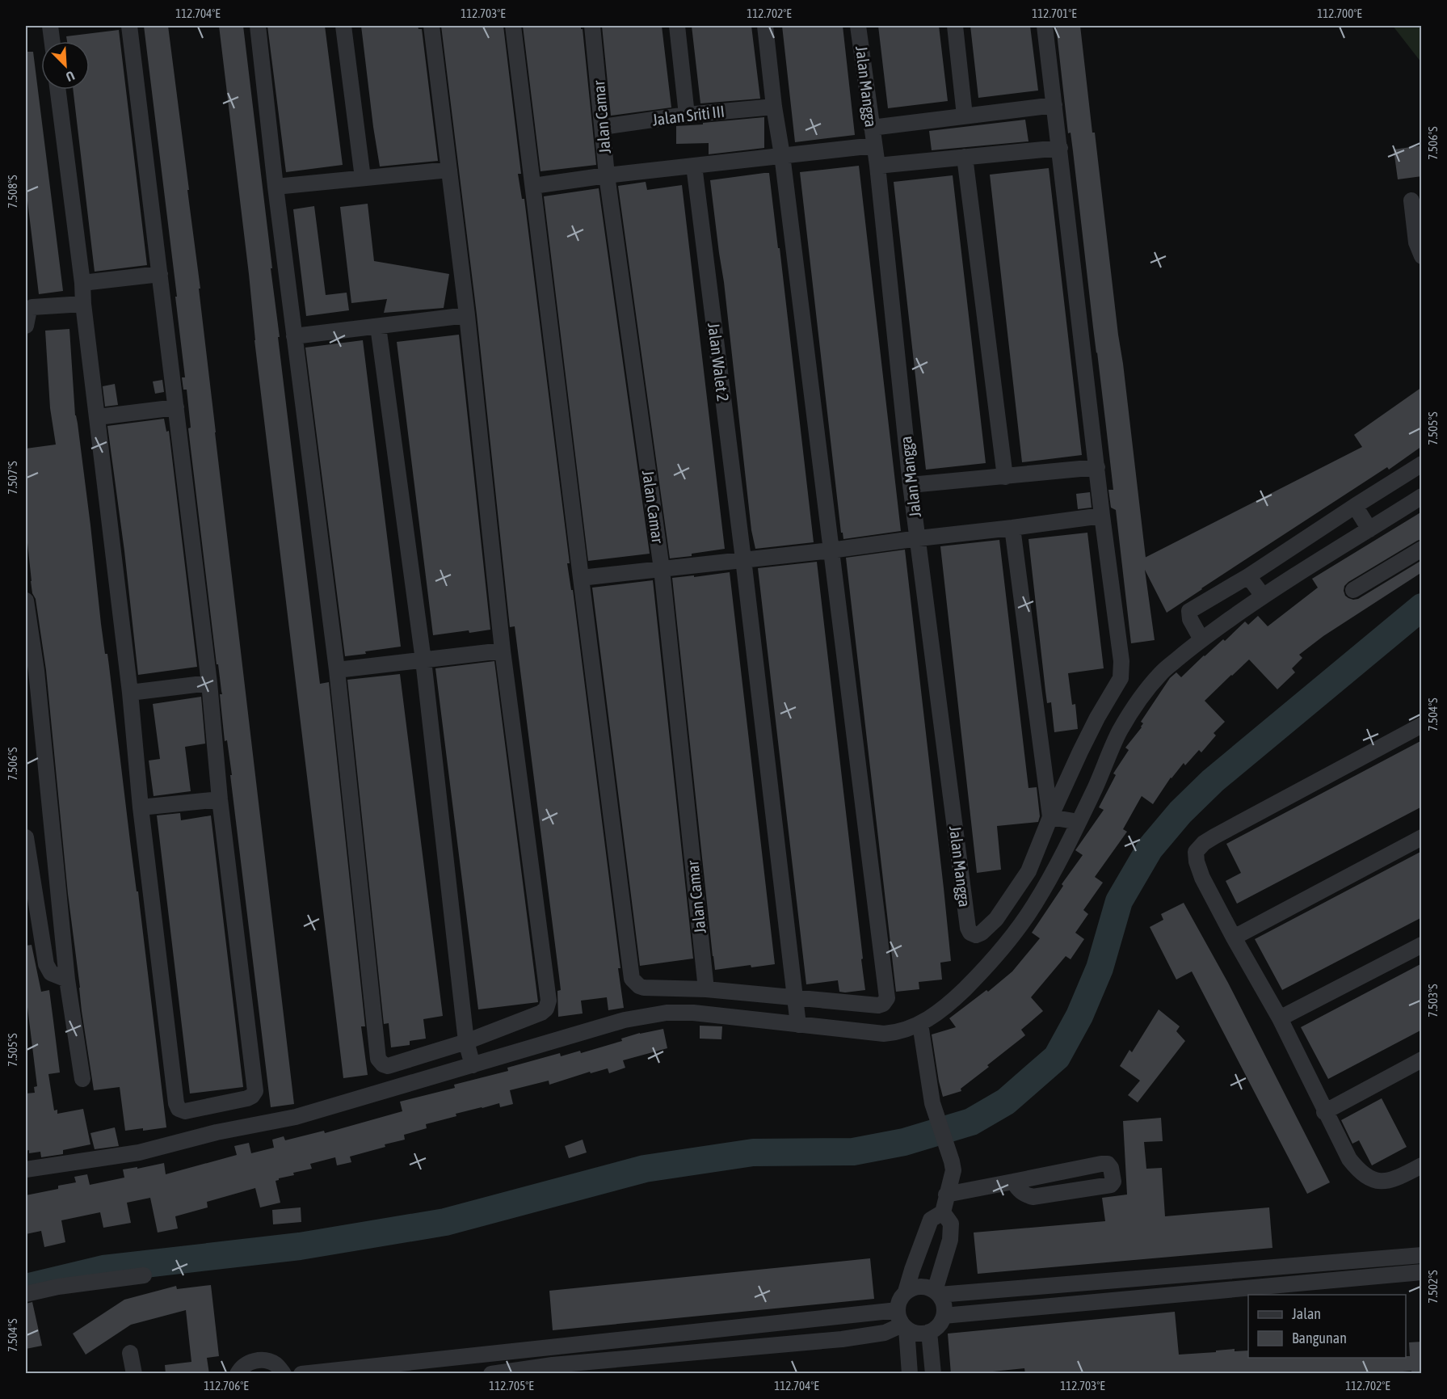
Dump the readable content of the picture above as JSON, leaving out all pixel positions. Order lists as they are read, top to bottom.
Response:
{
  "streets": {
    "street": [
      "Jalan Mangga",
      "Jalan Sriti III",
      "Jalan Camar",
      "Jalan Walet 2"
    ]
  },
  "crossings": [
    ["Jalan Sriti III", "Jalan Camar"]
  ],
  "legend": ["Jalan", "Bangunan"],
  "north": "bottom right",
  "coordinates": [
    "112.704°E",
    "112.703°E",
    "112.702°E",
    "112.701°E",
    "112.700°E",
    "7.506°S",
    "7.508°S",
    "7.505°S",
    "7.507°S",
    "7.504°S",
    "7.503°S",
    "7.502°S",
    "112.706°E",
    "112.705°E"
  ]
}
